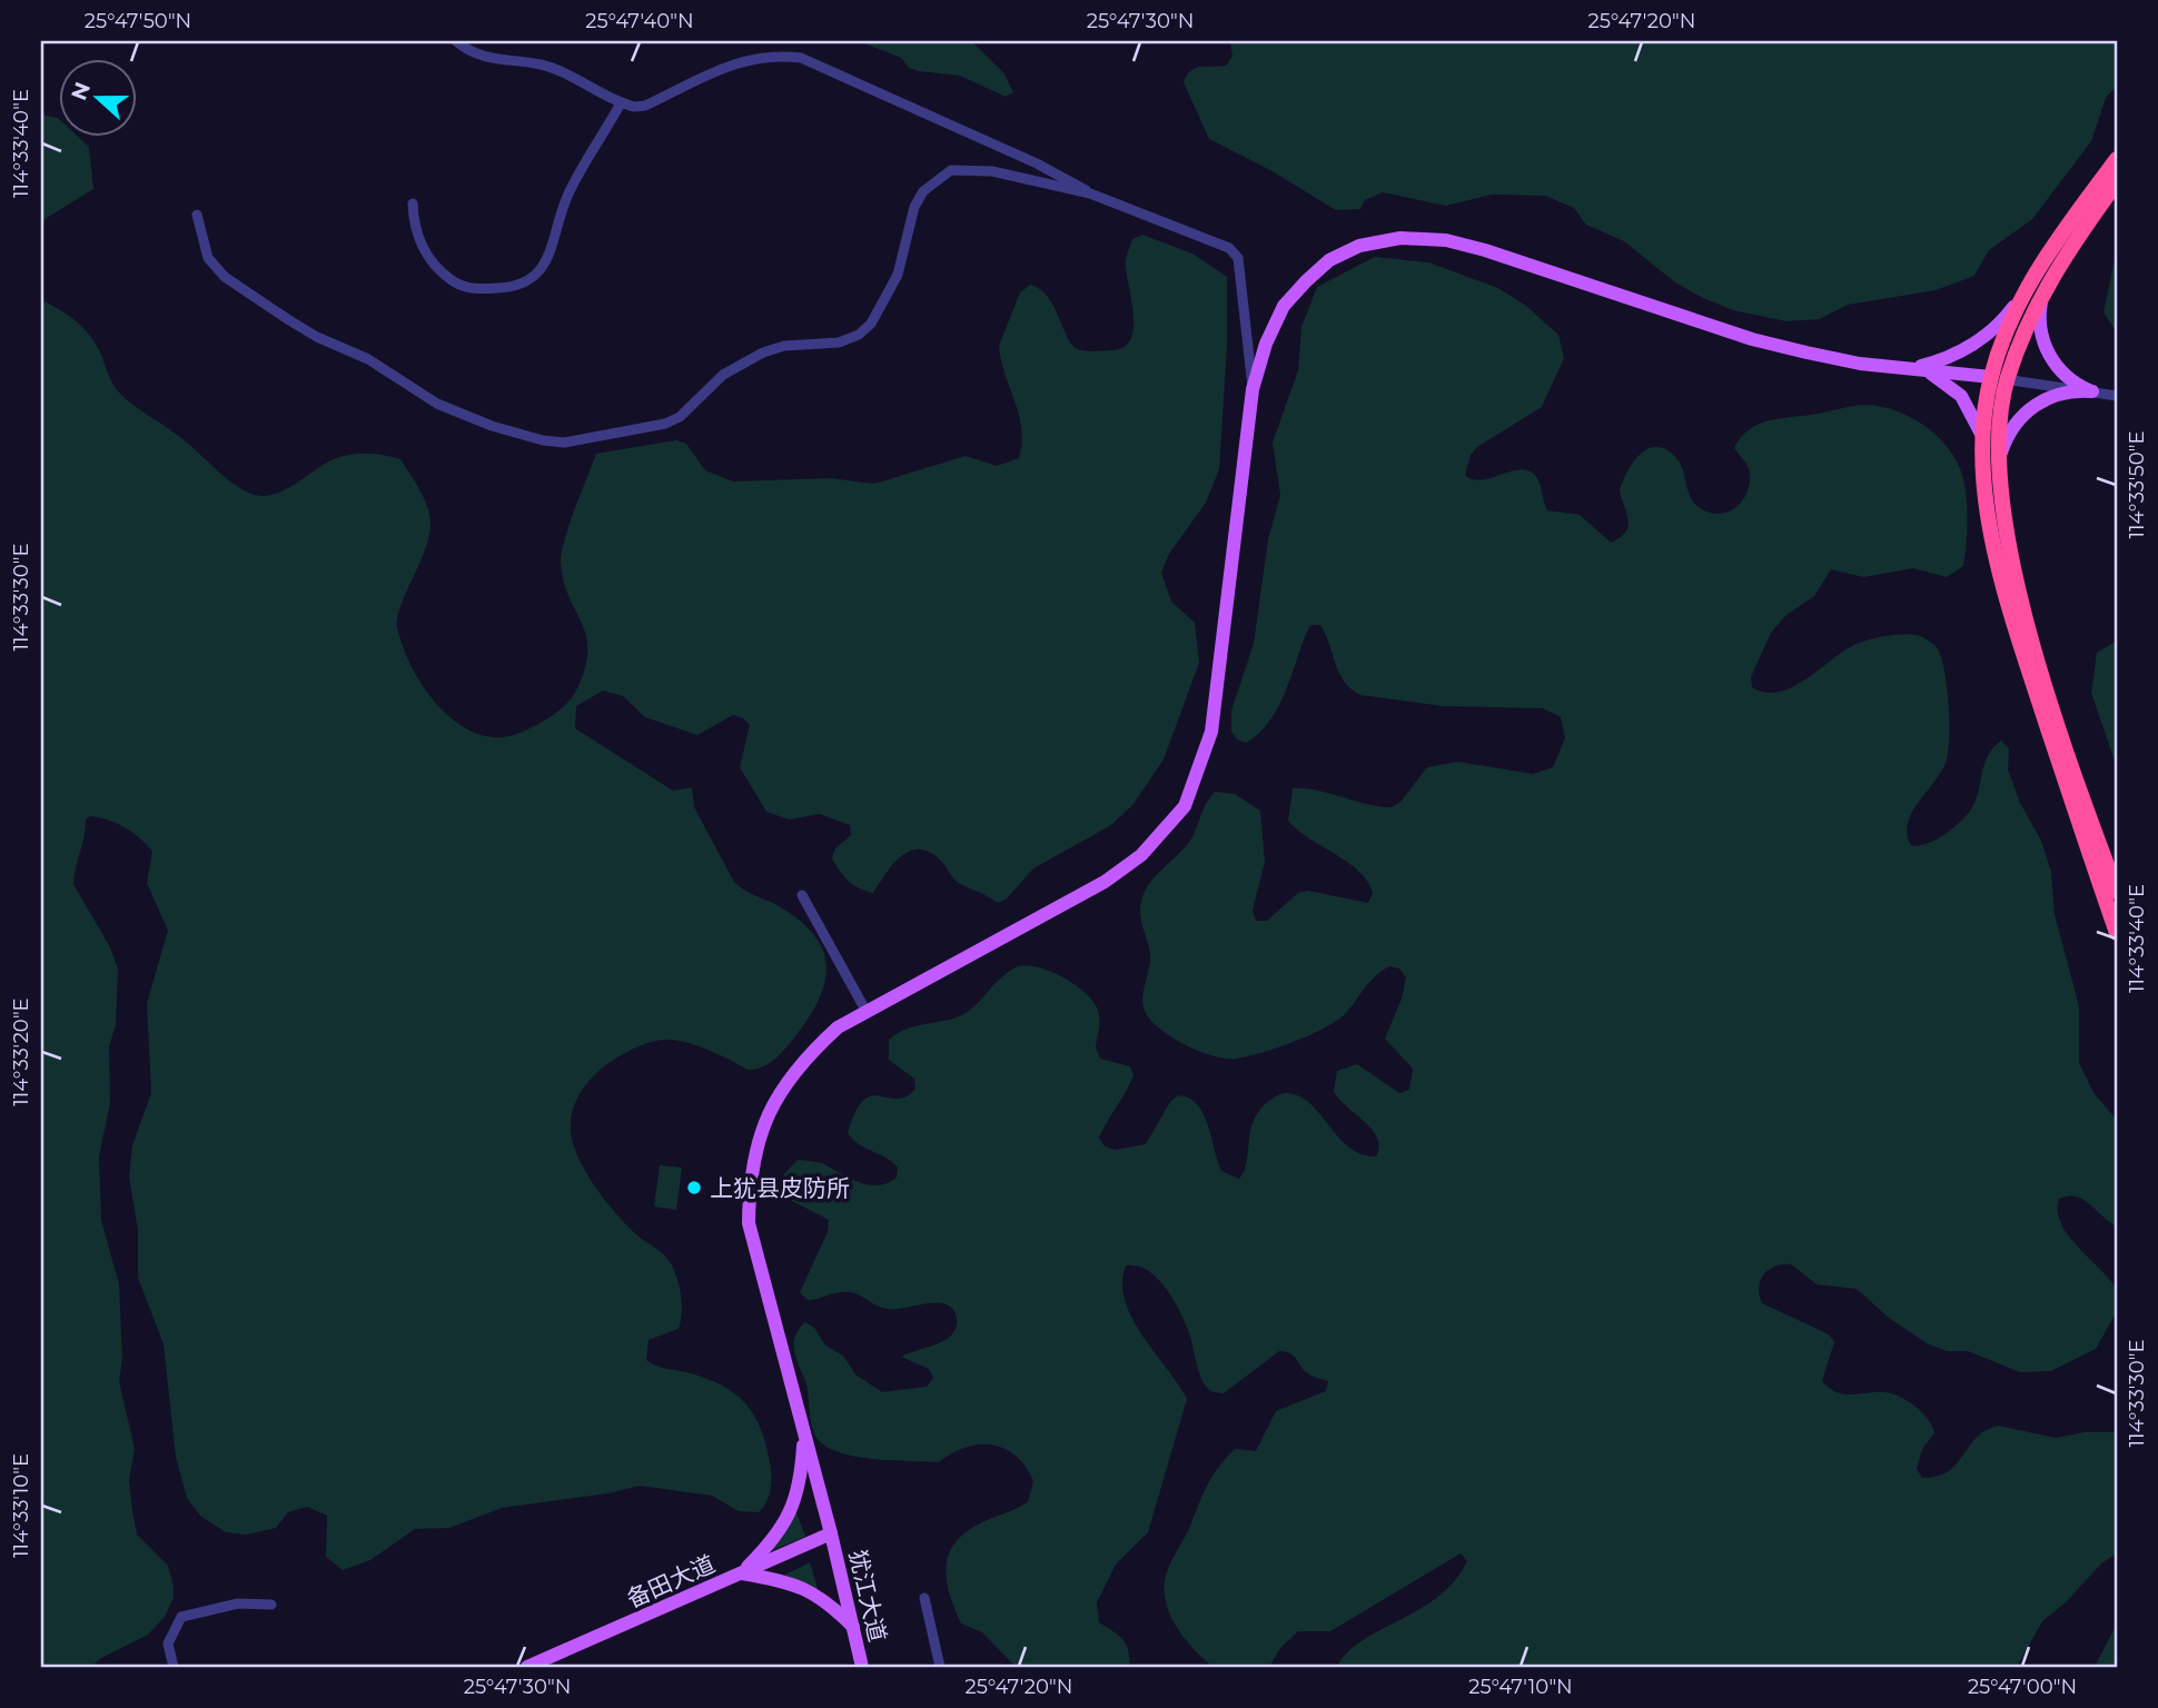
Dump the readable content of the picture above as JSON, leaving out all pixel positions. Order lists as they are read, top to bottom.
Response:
{
  "streets": {
    "main road": ["备田大道", "犹江大道"]
  },
  "crossings": [
    ["备田大道", "犹江大道"]
  ],
  "places": ["上犹县皮防所"],
  "north": "left",
  "coordinates": [
    "25°47'50\"N",
    "25°47'40\"N",
    "25°47'30\"N",
    "25°47'20\"N",
    "114°33'40\"E",
    "114°33'50\"E",
    "114°33'30\"E",
    "114°33'20\"E",
    "114°33'10\"E",
    "25°47'10\"N",
    "25°47'00\"N"
  ]
}
